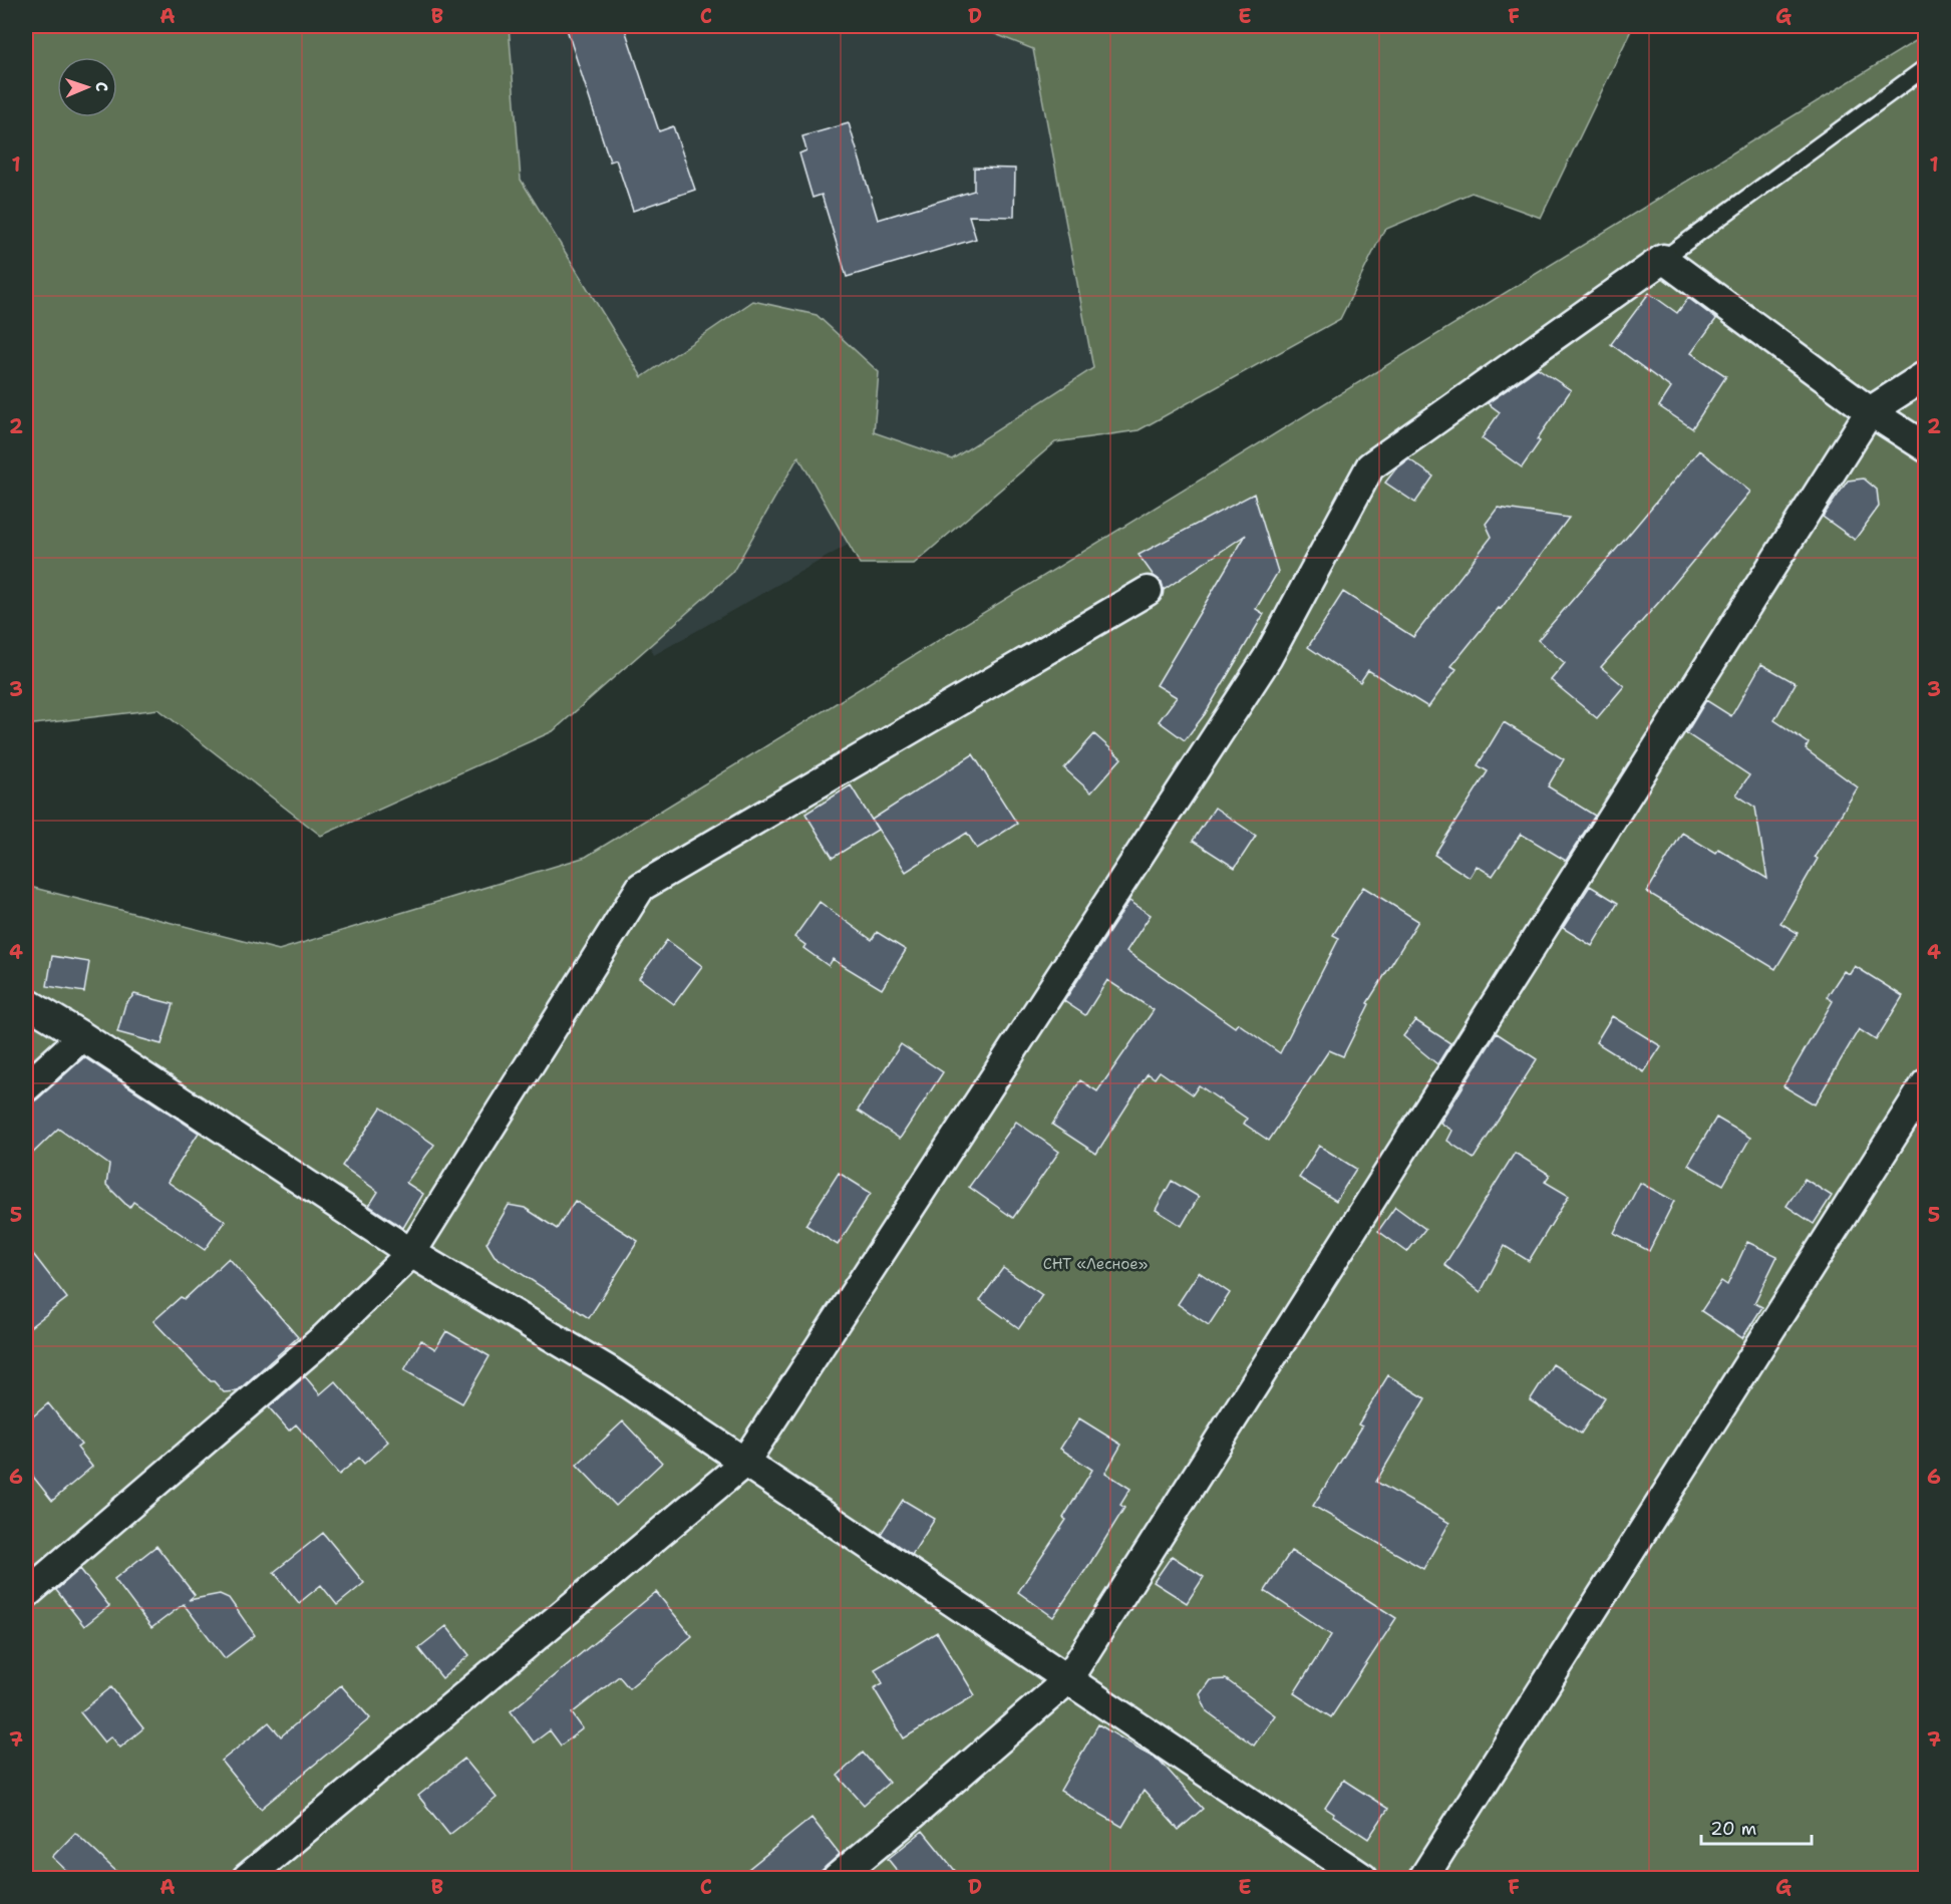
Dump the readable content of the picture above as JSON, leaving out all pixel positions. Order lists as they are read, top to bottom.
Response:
{
  "parks": ["СНТ «Лесное»"],
  "scale_bar": "20 m",
  "north": "right",
  "grid": {
    "columns": [
      "A",
      "B",
      "C",
      "D",
      "E",
      "F",
      "G"
    ],
    "rows": [
      "1",
      "2",
      "3",
      "4",
      "5",
      "6",
      "7"
    ]
  }
}
